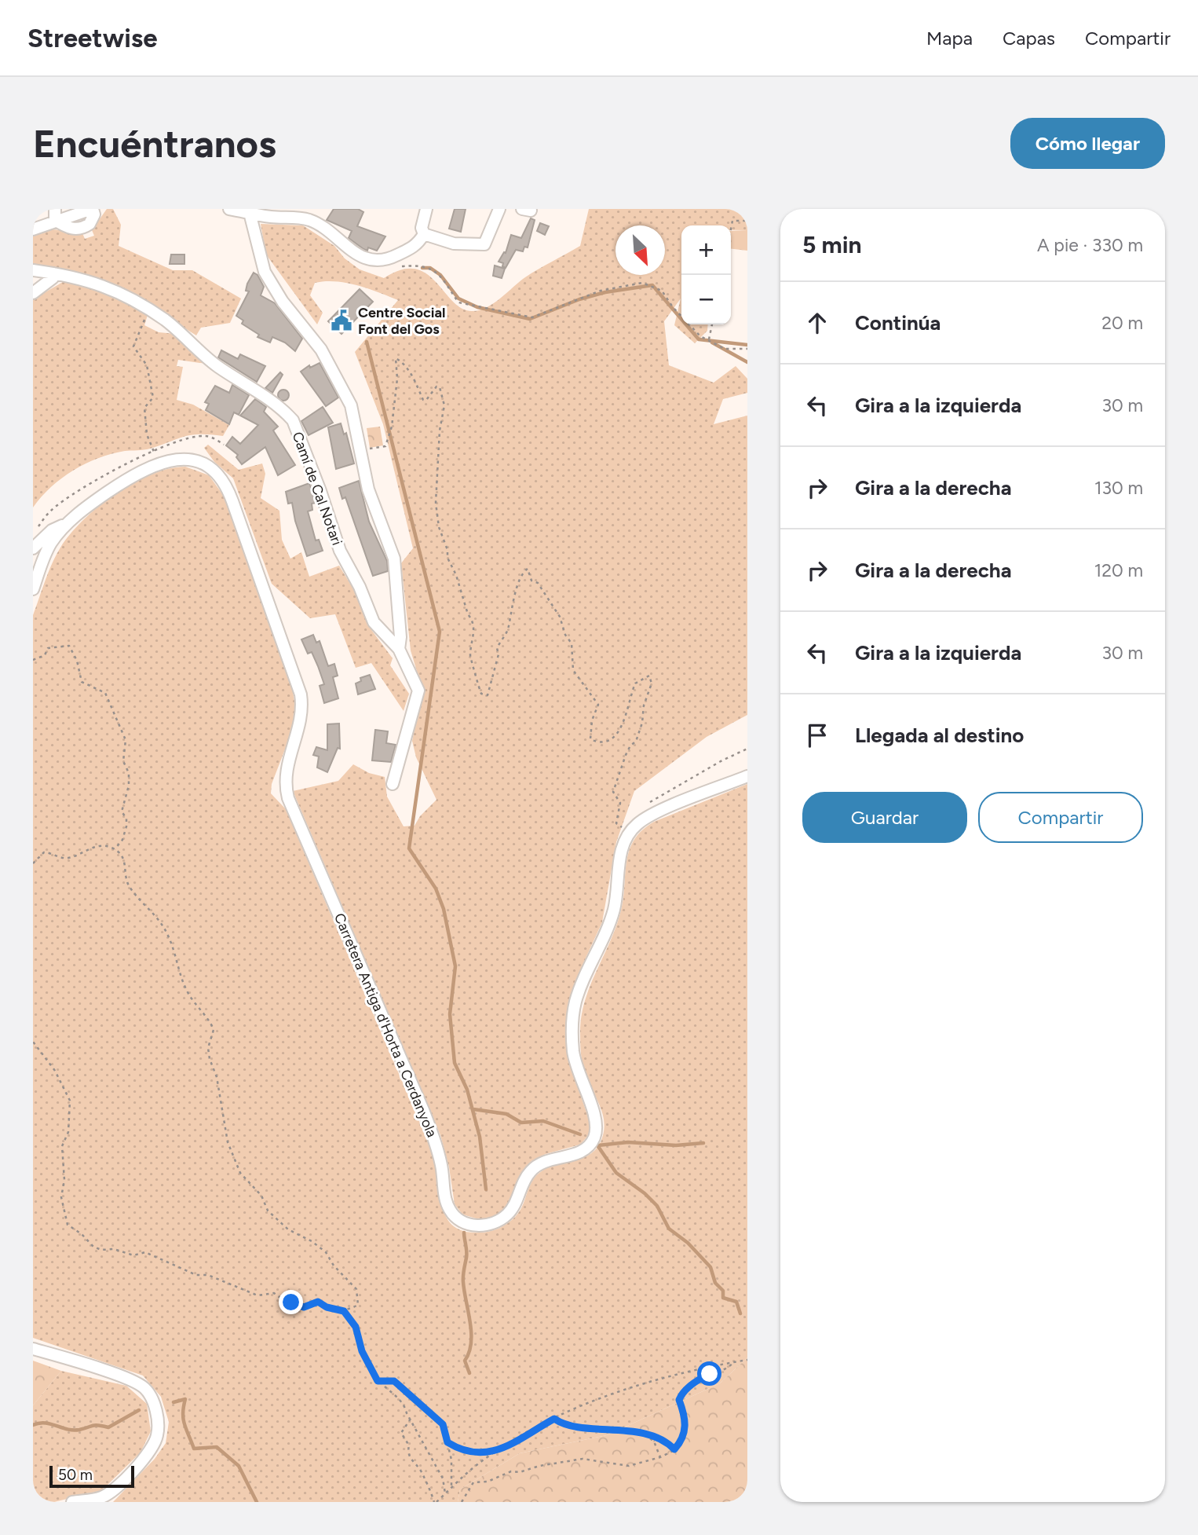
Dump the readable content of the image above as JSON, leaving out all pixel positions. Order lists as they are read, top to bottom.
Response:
{
  "streets": {
    "street": ["Camí de Cal Notari", "Carretera Antiga d'Horta a Cerdanyola"]
  },
  "places": {
    "public building": ["Centre Social Font del Gos"]
  },
  "scale_bar": "50 m",
  "north": "bottom right",
  "page": {
    "header": "Streetwise",
    "nav": ["Mapa", "Capas", "Compartir"],
    "buttons": [
      "Cómo llegar",
      ["Guardar", "Compartir"]
    ],
    "title": "Encuéntranos",
    "heading": ["5 min", "A pie · 330 m"],
    "map_buttons": ["+", "−"],
    "list": [
      ["Continúa", "20 m"],
      ["Gira a la izquierda", "30 m"],
      ["Gira a la derecha", "130 m"],
      ["Gira a la derecha", "120 m"],
      ["Gira a la izquierda", "30 m"],
      "Llegada al destino"
    ],
    "scale": "50 m"
  }
}
